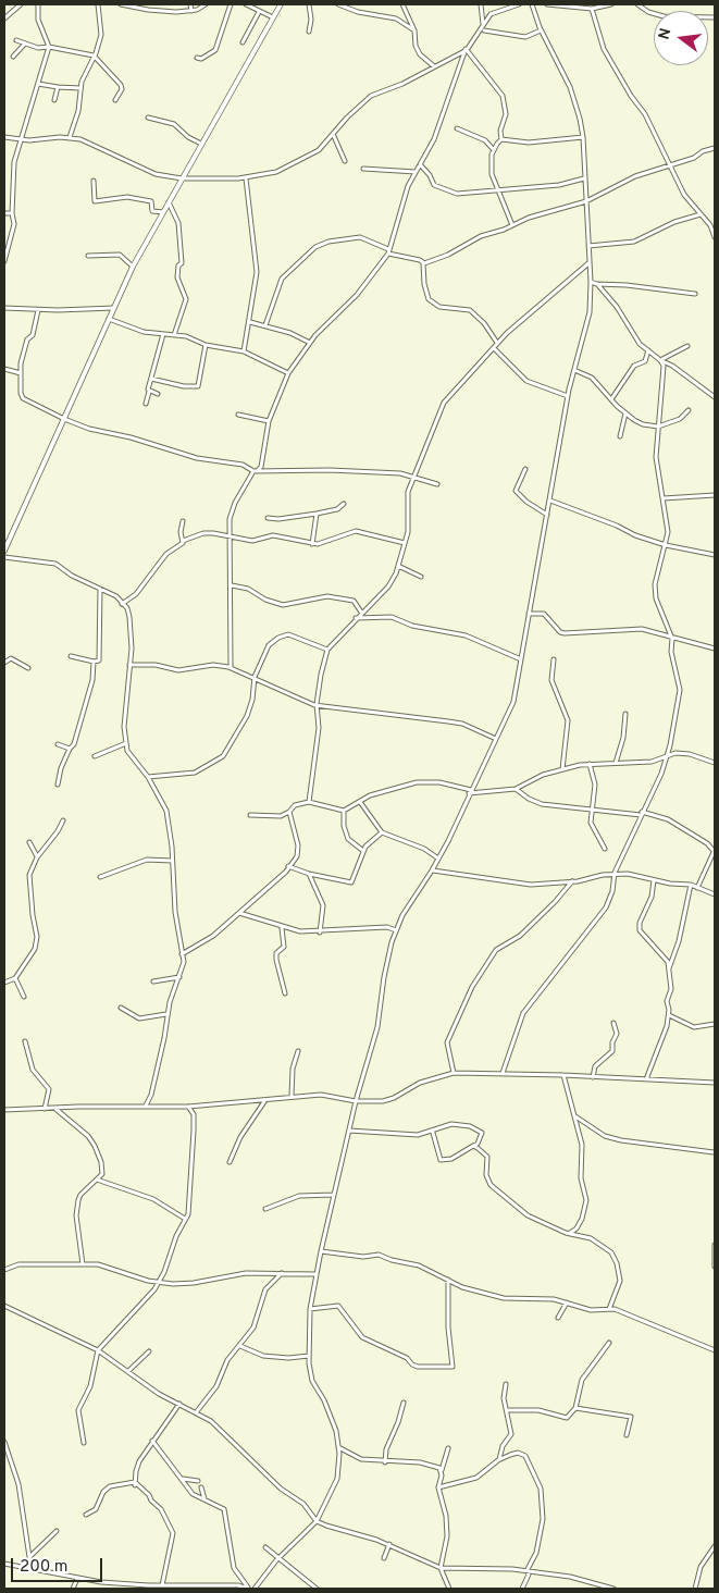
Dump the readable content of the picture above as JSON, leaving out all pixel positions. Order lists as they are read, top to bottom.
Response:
{
  "scale_bar": "200 m",
  "north": "left"
}
